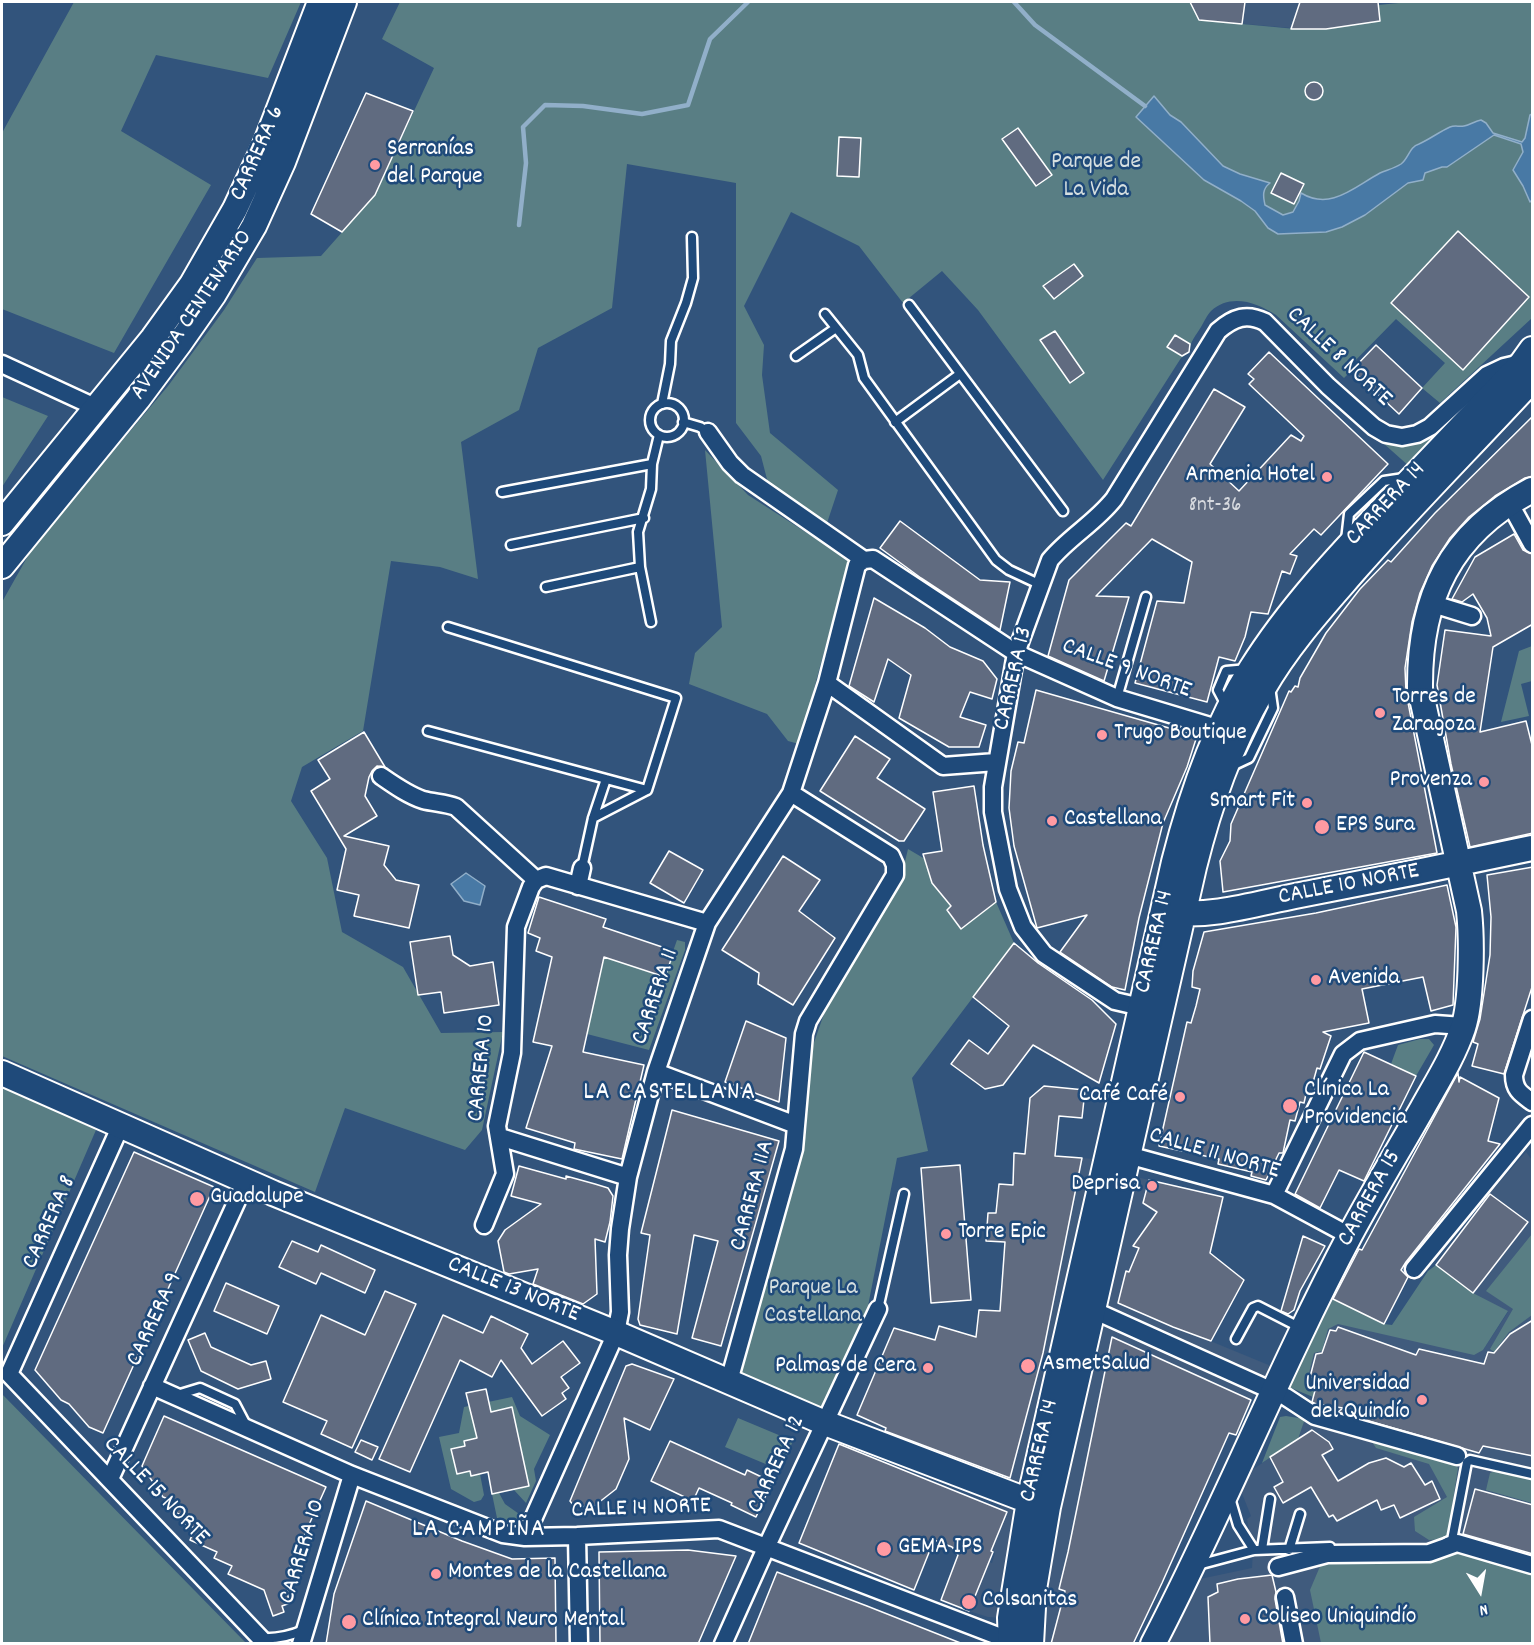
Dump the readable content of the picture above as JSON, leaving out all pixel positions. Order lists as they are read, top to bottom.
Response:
{
  "streets": {
    "main road": [
      "CARRERA 6",
      "AVENIDA CENTENARIO",
      "CARRERA 14",
      "CALLE 10 NORTE",
      "CARRERA 15",
      "CALLE 13 NORTE"
    ],
    "street": [
      "CALLE 8 NORTE",
      "CALLE 9 NORTE",
      "CARRERA 13",
      "CARRERA 11",
      "CARRERA 10",
      "CALLE 11 NORTE",
      "CARRERA 11A",
      "CARRERA 8",
      "CARRERA 9",
      "CARRERA 12",
      "CALLE 15 NORTE",
      "CALLE 14 NORTE"
    ]
  },
  "crossings": [
    ["CALLE 8 NORTE", "CARRERA 14"],
    ["CALLE 8 NORTE", "CARRERA 13"],
    ["CARRERA 14", "CALLE 9 NORTE"],
    ["CARRERA 14", "CARRERA 13"],
    ["CARRERA 14", "CALLE 10 NORTE"],
    ["CARRERA 14", "CALLE 11 NORTE"],
    ["CARRERA 14", "CALLE 13 NORTE"],
    ["CARRERA 14", "CALLE 14 NORTE"],
    ["CALLE 9 NORTE", "CARRERA 13"],
    ["CALLE 9 NORTE", "CARRERA 11"],
    ["CALLE 10 NORTE", "CARRERA 15"],
    ["CARRERA 11", "CARRERA 11A"],
    ["CARRERA 11", "CALLE 13 NORTE"],
    ["CARRERA 11", "CALLE 14 NORTE"],
    ["CARRERA 10", "CALLE 14 NORTE"],
    ["CALLE 11 NORTE", "CARRERA 15"],
    ["CARRERA 11A", "CALLE 13 NORTE"],
    ["CARRERA 8", "CALLE 13 NORTE"],
    ["CARRERA 8", "CALLE 15 NORTE"],
    ["CALLE 13 NORTE", "CARRERA 9"],
    ["CALLE 13 NORTE", "CARRERA 12"],
    ["CARRERA 9", "CALLE 15 NORTE"],
    ["CARRERA 9", "CALLE 14 NORTE"],
    ["CARRERA 12", "CALLE 14 NORTE"]
  ],
  "districts": ["LA CASTELLANA", "LA CAMPIÑA"],
  "parks": ["Parque de La Vida", "Parque La Castellana"],
  "places": [
    "Serranías del Parque",
    "Armenia Hotel",
    "Torres de Zaragoza",
    "Trugo Boutique",
    "Provenza",
    "Smart Fit",
    "Castellana",
    "EPS Sura",
    "Avenida",
    "Café Café",
    "Clínica La Providencia",
    "Deprisa",
    "Guadalupe",
    "Torre Epic",
    "AsmetSalud",
    "Palmas de Cera",
    "Universidad del Quindío",
    "GEMA IPS",
    "Montes de la Castellana",
    "Colsanitas",
    "Coliseo Uniquindío",
    "Clínica Integral Neuro Mental"
  ],
  "house_numbers": ["8nt-36"],
  "north": "bottom"
}
